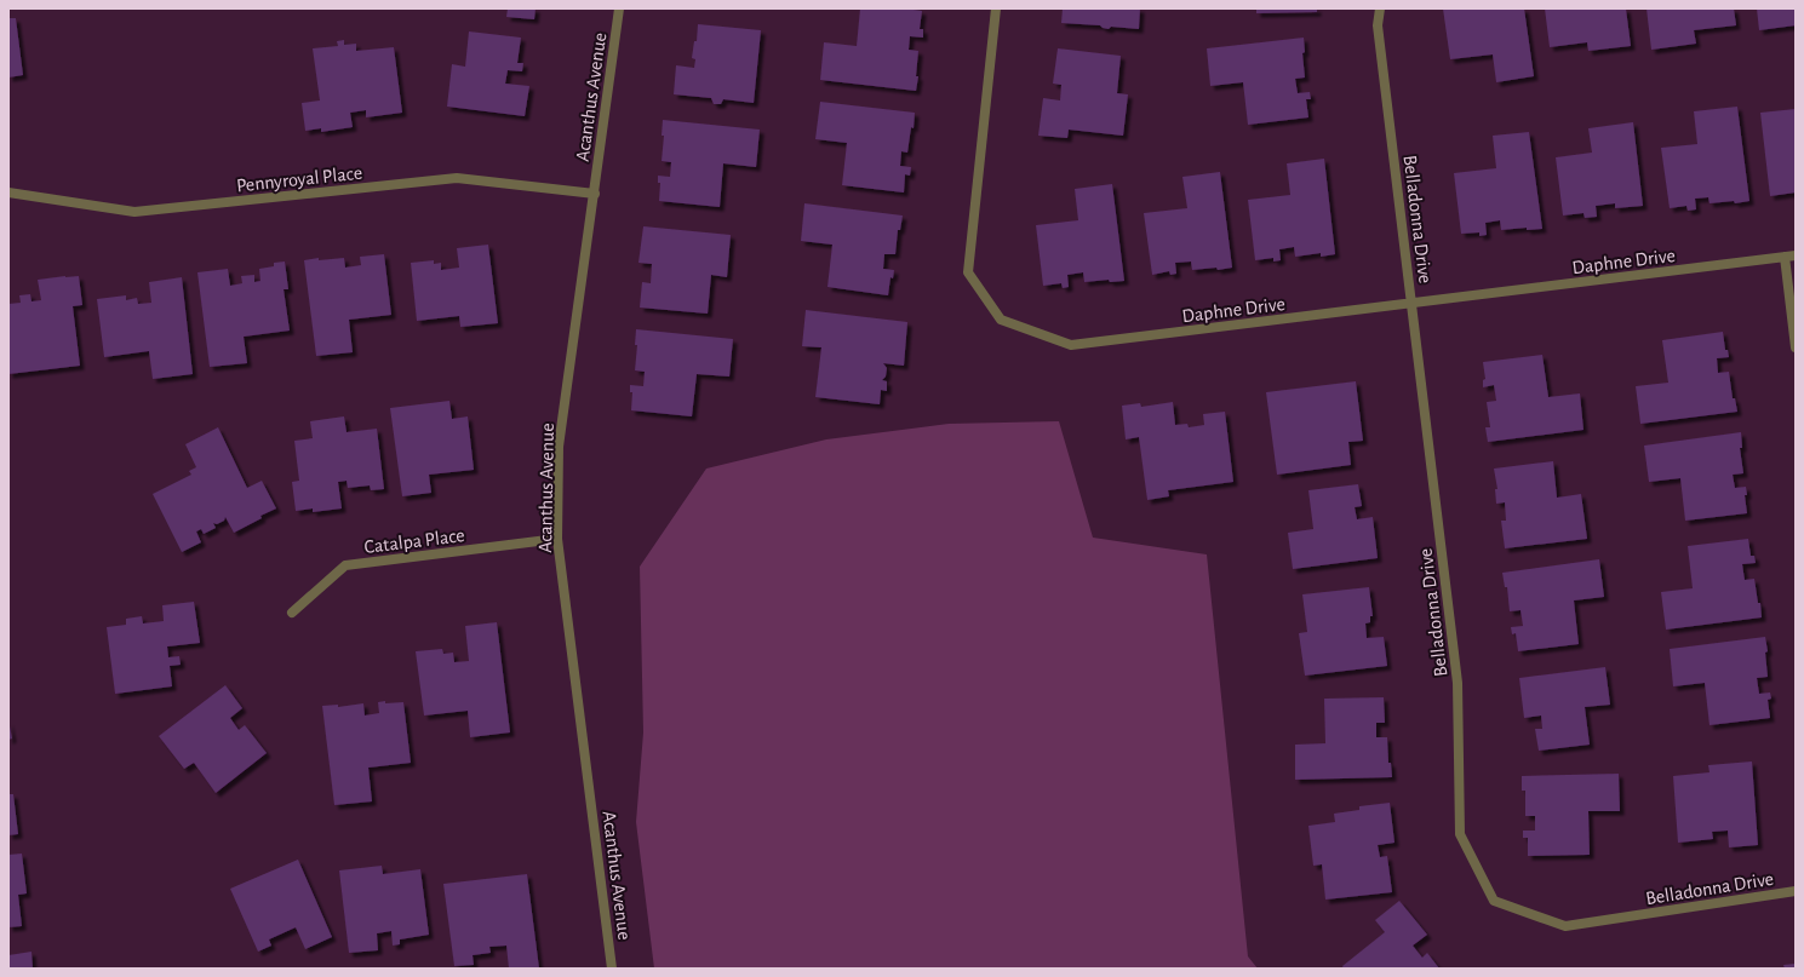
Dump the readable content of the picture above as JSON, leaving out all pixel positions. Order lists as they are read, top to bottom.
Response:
{
  "streets": {
    "street": [
      "Acanthus Avenue",
      "Pennyroyal Place",
      "Belladonna Drive",
      "Daphne Drive",
      "Catalpa Place"
    ]
  },
  "crossings": [
    ["Acanthus Avenue", "Pennyroyal Place"],
    ["Acanthus Avenue", "Catalpa Place"],
    ["Belladonna Drive", "Daphne Drive"]
  ]
}
